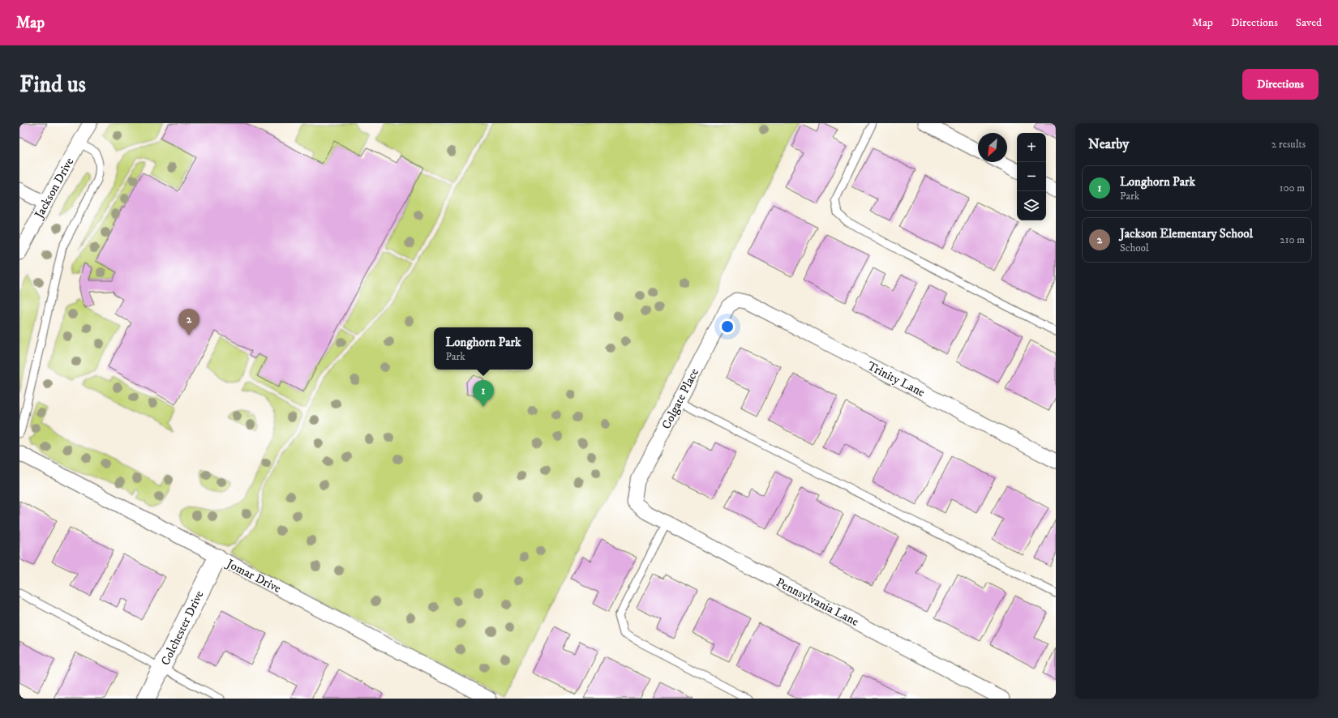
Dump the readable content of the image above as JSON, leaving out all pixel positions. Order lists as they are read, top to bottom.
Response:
{
  "streets": {
    "street": [
      "Jackson Drive",
      "Trinity Lane",
      "Colgate Place",
      "Jomar Drive",
      "Pennsylvania Lane",
      "Colchester Drive"
    ]
  },
  "crossings": [
    ["Trinity Lane", "Colgate Place"],
    ["Colgate Place", "Pennsylvania Lane"],
    ["Jomar Drive", "Colchester Drive"]
  ],
  "north": "bottom left",
  "page": {
    "header": "Map",
    "nav": ["Map", "Directions", "Saved"],
    "buttons": "Directions",
    "title": "Find us",
    "heading": ["Nearby", "2 results"],
    "map_buttons": ["+", "−"],
    "list": [
      {
        "mark": "1",
        "name": "Longhorn Park",
        "note": "Park",
        "value": "100 m"
      },
      {
        "mark": "2",
        "name": "Jackson Elementary School",
        "note": "School",
        "value": "210 m"
      }
    ],
    "pins": ["2", "1"],
    "popup": ["Longhorn Park", "Park"]
  }
}
